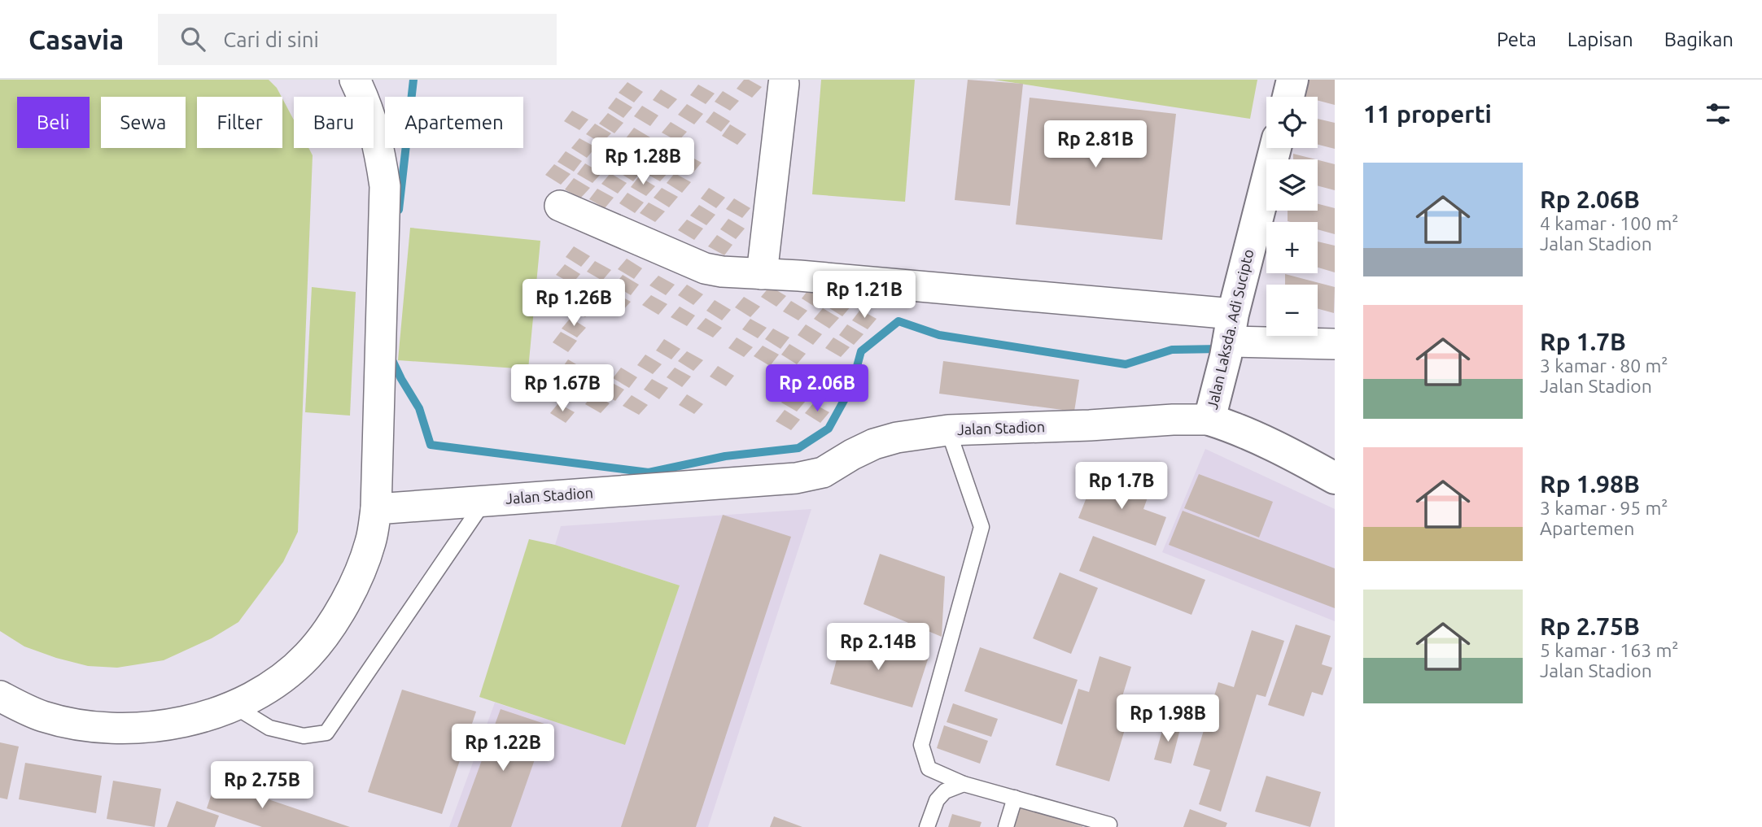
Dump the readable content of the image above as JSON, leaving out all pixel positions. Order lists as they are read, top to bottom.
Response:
{
  "streets": {
    "main road": ["Jalan Laksda. Adi Sucipto"],
    "street": ["Jalan Stadion"]
  },
  "crossings": [
    ["Jalan Laksda. Adi Sucipto", "Jalan Stadion"]
  ],
  "page": {
    "header": "Casavia",
    "search": "Cari di sini",
    "nav": ["Peta", "Lapisan", "Bagikan"],
    "heading": "11 properti",
    "map_buttons": ["+", "−"],
    "chip": [
      "Beli",
      "Sewa",
      "Filter",
      "Baru",
      "Apartemen"
    ],
    "price": [
      "Rp 2.81B",
      "Rp 1.28B",
      "Rp 1.21B",
      "Rp 1.26B",
      "Rp 1.67B",
      "Rp 2.06B",
      "Rp 1.7B",
      "Rp 2.14B",
      "Rp 1.98B",
      "Rp 1.22B",
      "Rp 2.75B"
    ],
    "list": [
      {
        "name": "Rp 2.06B",
        "note": "4 kamar · 100 m² · Jalan Stadion"
      },
      {
        "name": "Rp 1.7B",
        "note": "3 kamar · 80 m² · Jalan Stadion"
      },
      {
        "name": "Rp 1.98B",
        "note": "3 kamar · 95 m² · Apartemen"
      },
      {
        "name": "Rp 2.75B",
        "note": "5 kamar · 163 m² · Jalan Stadion"
      }
    ]
  }
}
